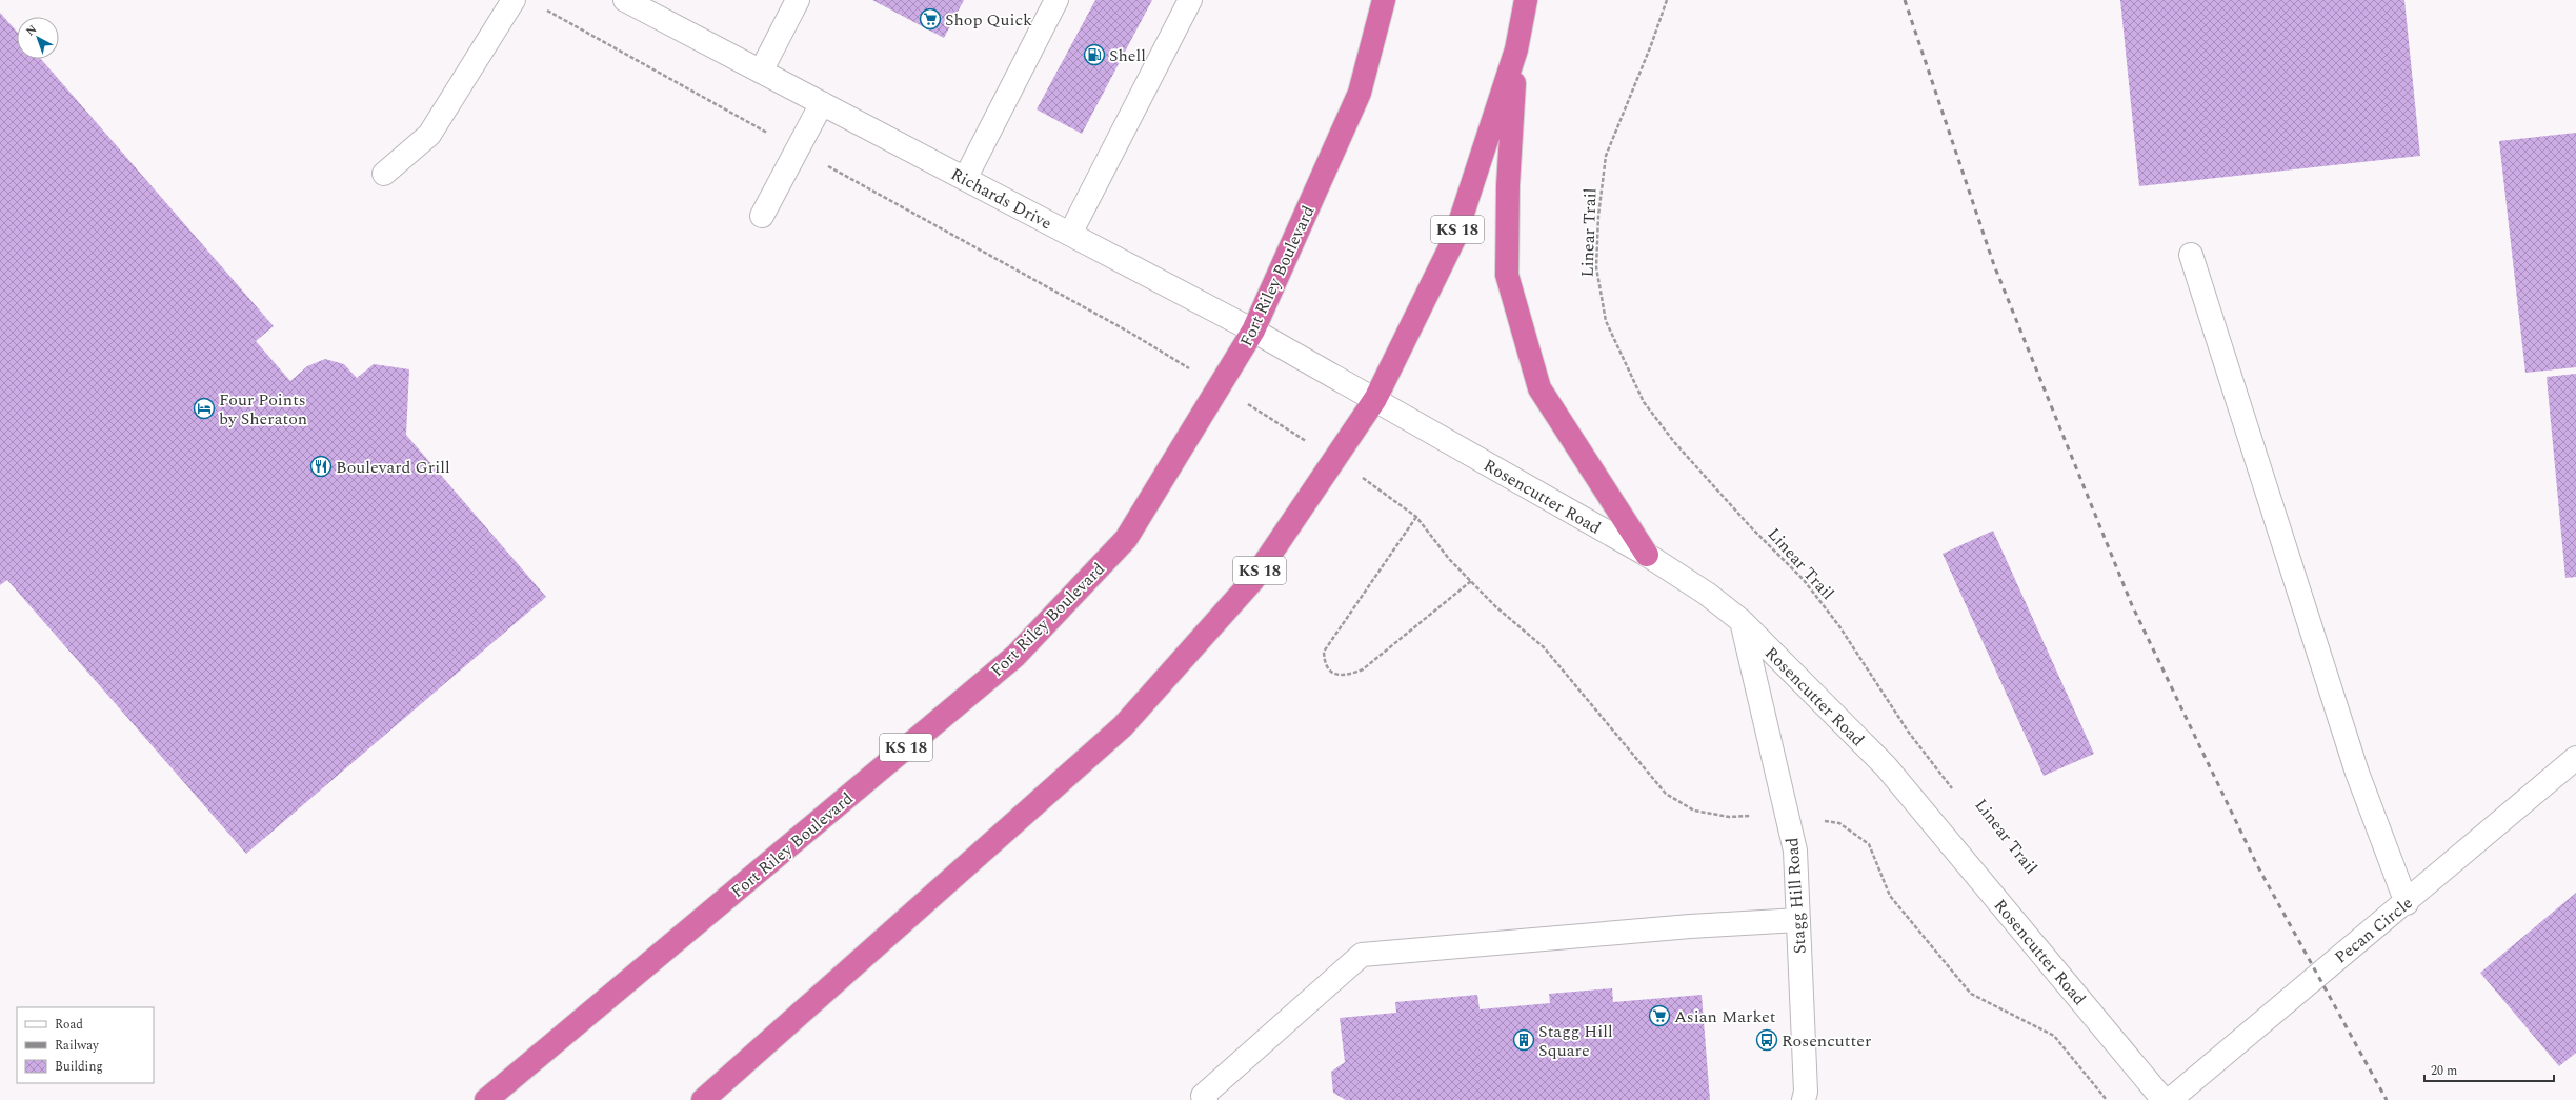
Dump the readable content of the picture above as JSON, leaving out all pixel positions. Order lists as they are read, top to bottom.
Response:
{
  "streets": {
    "highway": ["KS 18", "Fort Riley Boulevard"],
    "street": [
      "Richards Drive",
      "Rosencutter Road",
      "Stagg Hill Road",
      "Pecan Circle"
    ],
    "path": ["Linear Trail"]
  },
  "crossings": [
    ["Richards Drive", "KS 18"],
    ["Richards Drive", "Fort Riley Boulevard"],
    ["Richards Drive", "Rosencutter Road"],
    ["KS 18", "Rosencutter Road"],
    ["Rosencutter Road", "Stagg Hill Road"]
  ],
  "places": {
    "supermarket": ["Shop Quick", "Asian Market"],
    "fuel station": ["Shell"],
    "hotel": ["Four Points by Sheraton"],
    "restaurant": ["Boulevard Grill"],
    "building": ["Stagg Hill Square"],
    "bus stop": ["Rosencutter"]
  },
  "legend": ["Road", "Railway", "Building"],
  "scale_bar": "20 m",
  "north": "top left"
}
